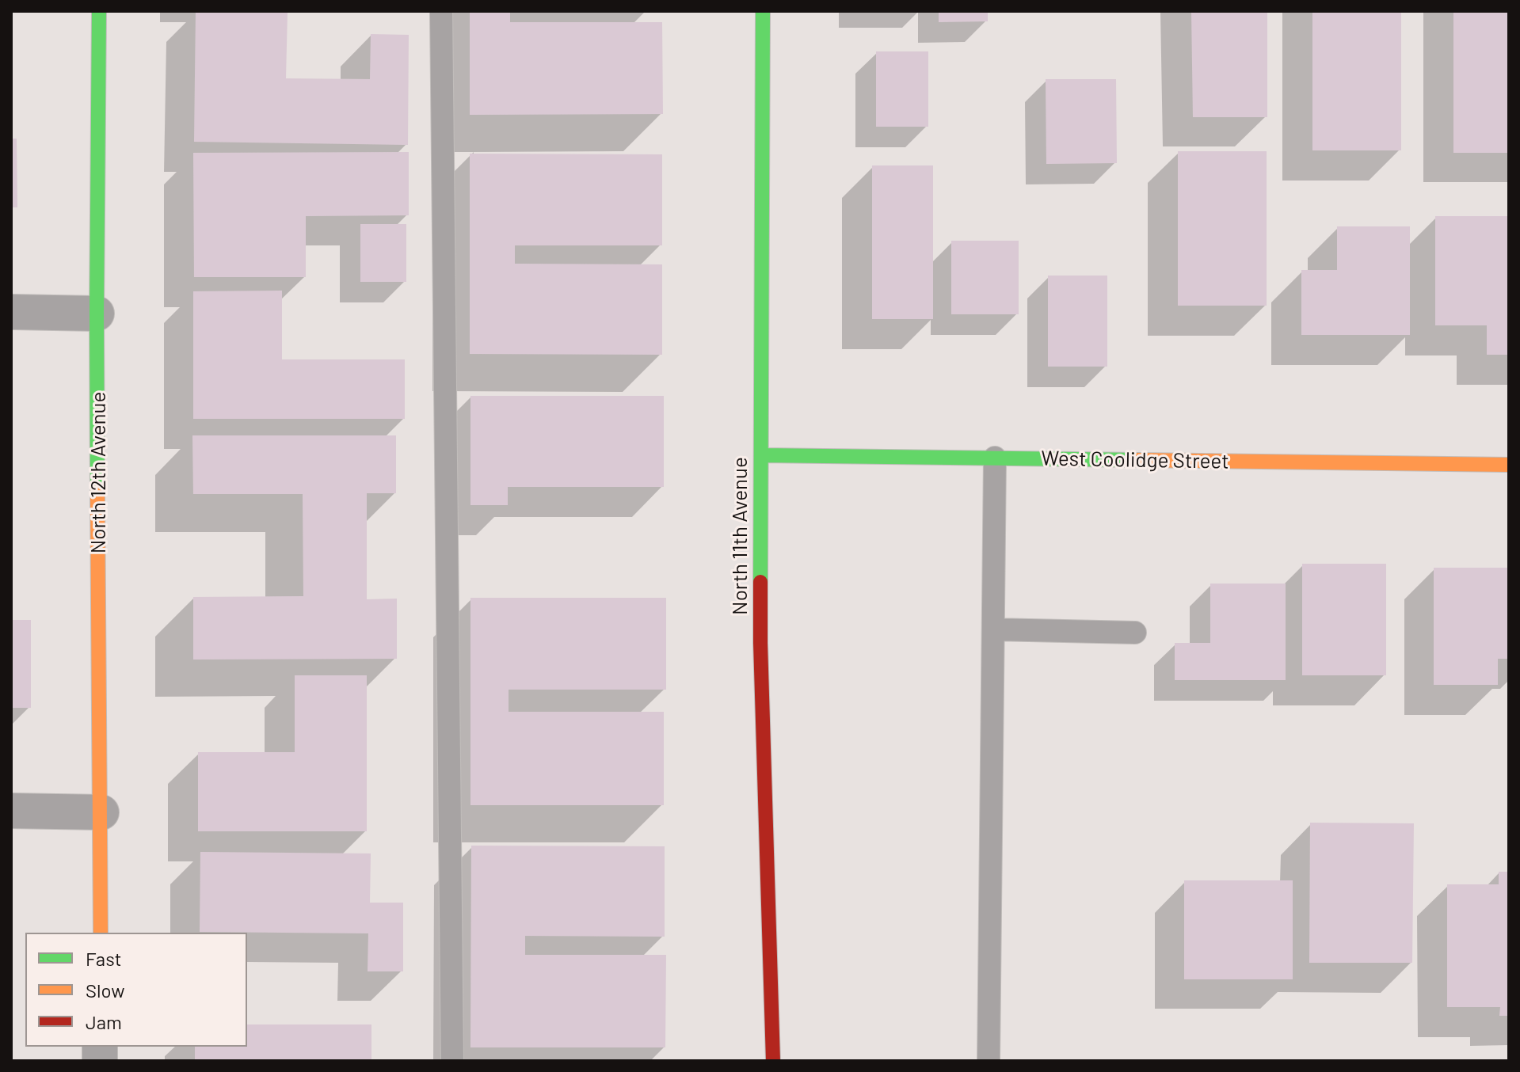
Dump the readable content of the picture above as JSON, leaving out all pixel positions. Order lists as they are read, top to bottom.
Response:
{
  "streets": {
    "street": ["West Coolidge Street", "North 12th Avenue", "North 11th Avenue"]
  },
  "crossings": [
    ["West Coolidge Street", "North 11th Avenue"]
  ],
  "legend": ["Fast", "Slow", "Jam"]
}
